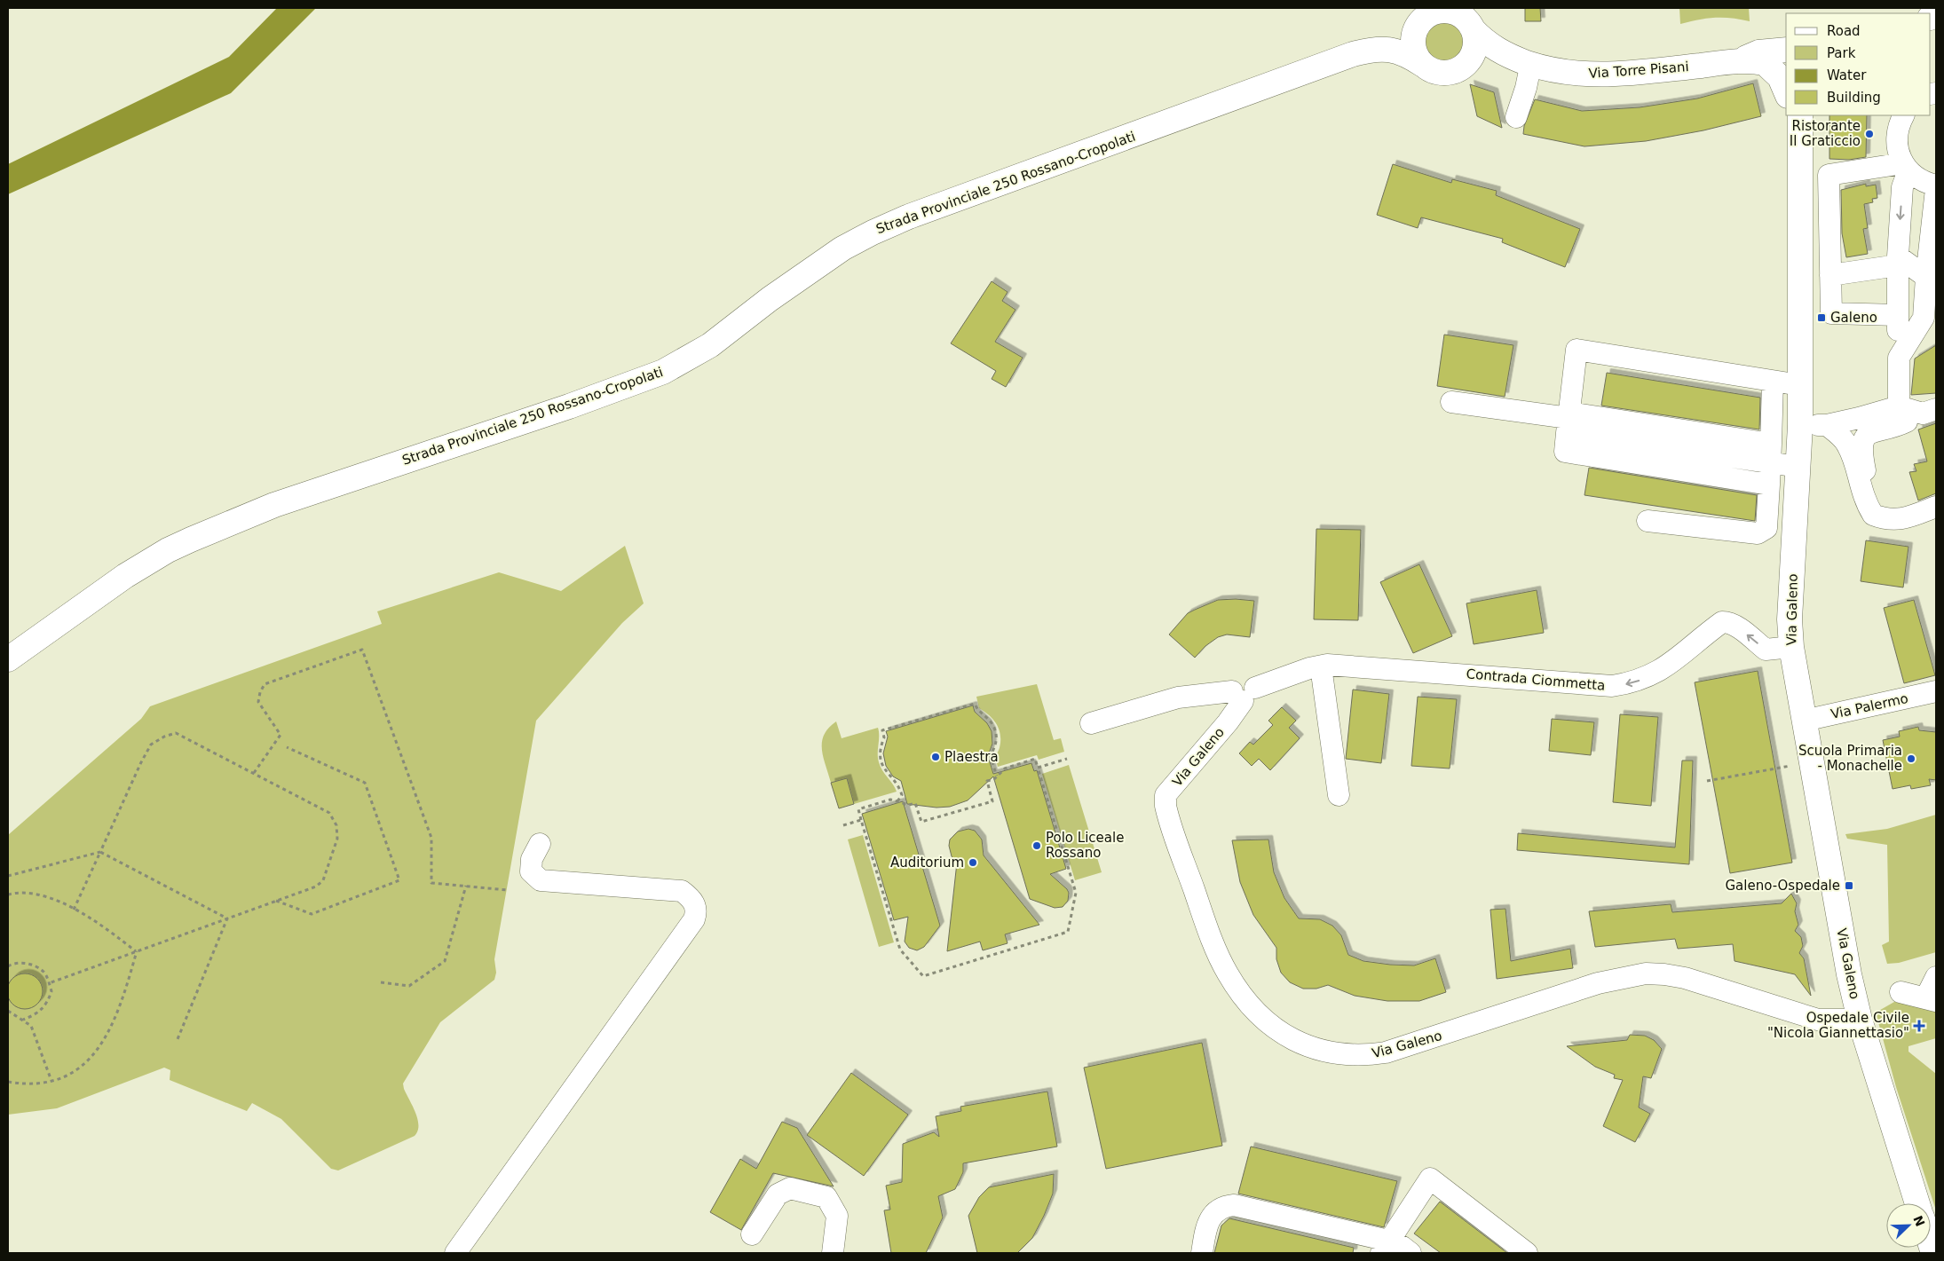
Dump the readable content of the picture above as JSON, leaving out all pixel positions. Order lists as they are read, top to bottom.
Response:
{
  "streets": {
    "main road": ["Via Torre Pisani", "Strada Provinciale 250 Rossano-Cropolati", "Via Galeno"],
    "street": ["Contrada Ciommetta", "Via Palermo"]
  },
  "crossings": [
    ["Via Galeno", "Contrada Ciommetta"],
    ["Via Galeno", "Via Palermo"]
  ],
  "one_way": ["Contrada Ciommetta"],
  "places": {
    "other": [
      "Ristorante Il Graticcio",
      "Plaestra",
      "Scuola Primaria - Monachelle",
      "Polo Liceale Rossano",
      "Auditorium"
    ],
    "transit": ["Galeno", "Galeno-Ospedale"],
    "health": ["Ospedale Civile \"Nicola Giannettasio\""]
  },
  "legend": [
    "Road",
    "Park",
    "Water",
    "Building"
  ],
  "north": "top right"
}
